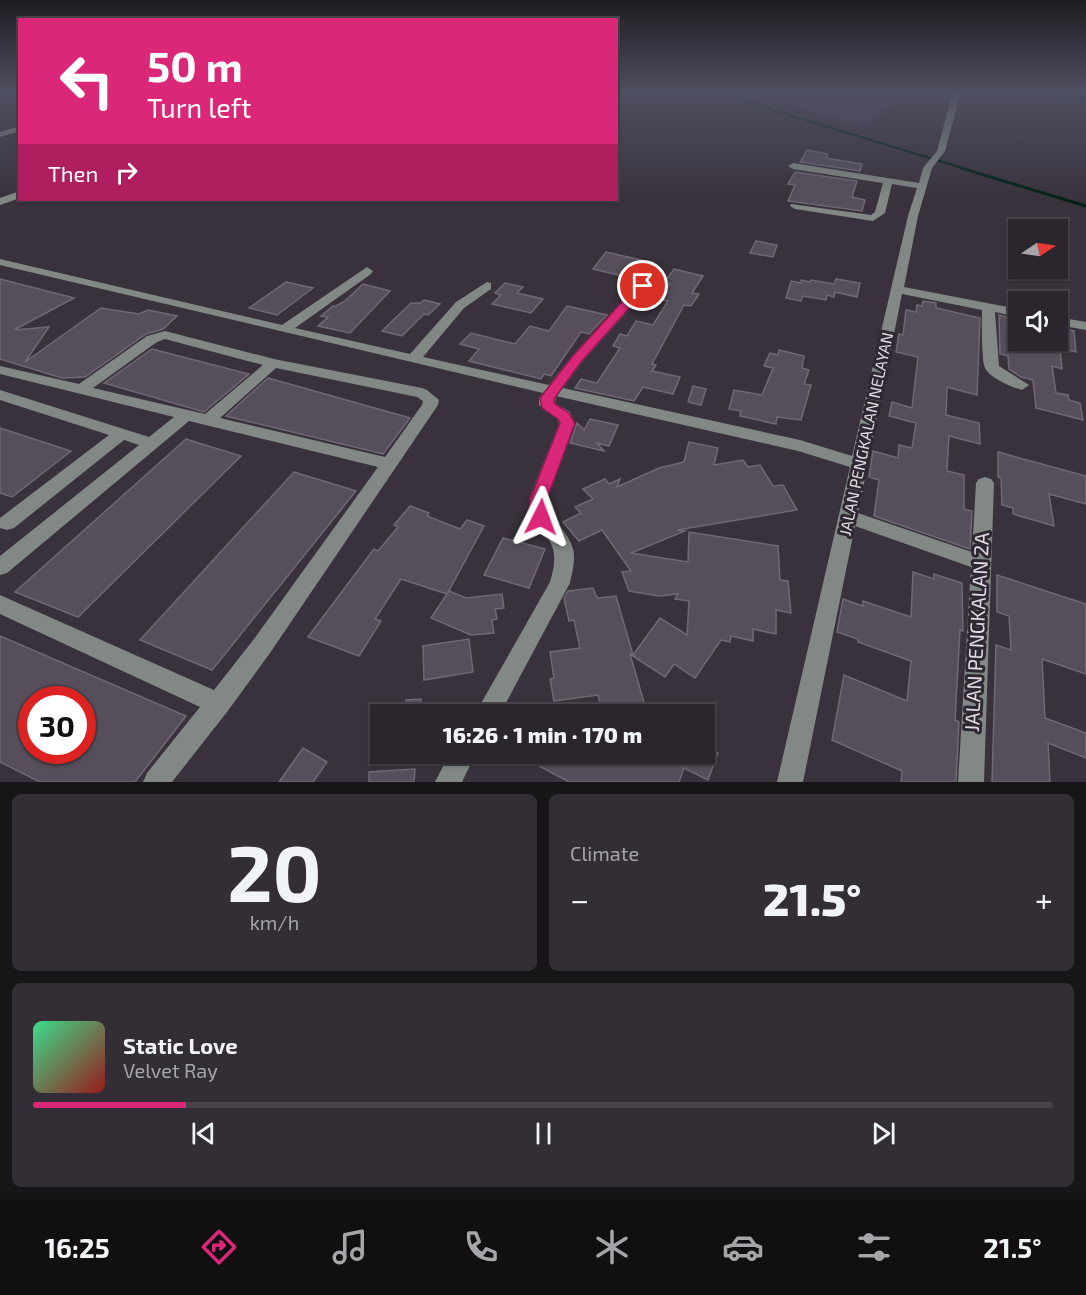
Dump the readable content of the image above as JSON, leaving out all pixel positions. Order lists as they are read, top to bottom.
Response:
{
  "streets": {
    "street": ["JALAN PENGKALAN NELAYAN", "JALAN PENGKALAN 2A"]
  },
  "north": "right",
  "page": {
    "turn": ["50 m", "Turn left"],
    "then": "Then",
    "limit": "30",
    "trip": "16:26 · 1 min · 170 m",
    "tile": [
      ["20", "km/h"],
      "Climate"
    ],
    "heat": ["−", "21.5°", "+"],
    "song": ["Static Love", "Velvet Ray"],
    "tabs": ["16:25", "21.5°"]
  }
}
